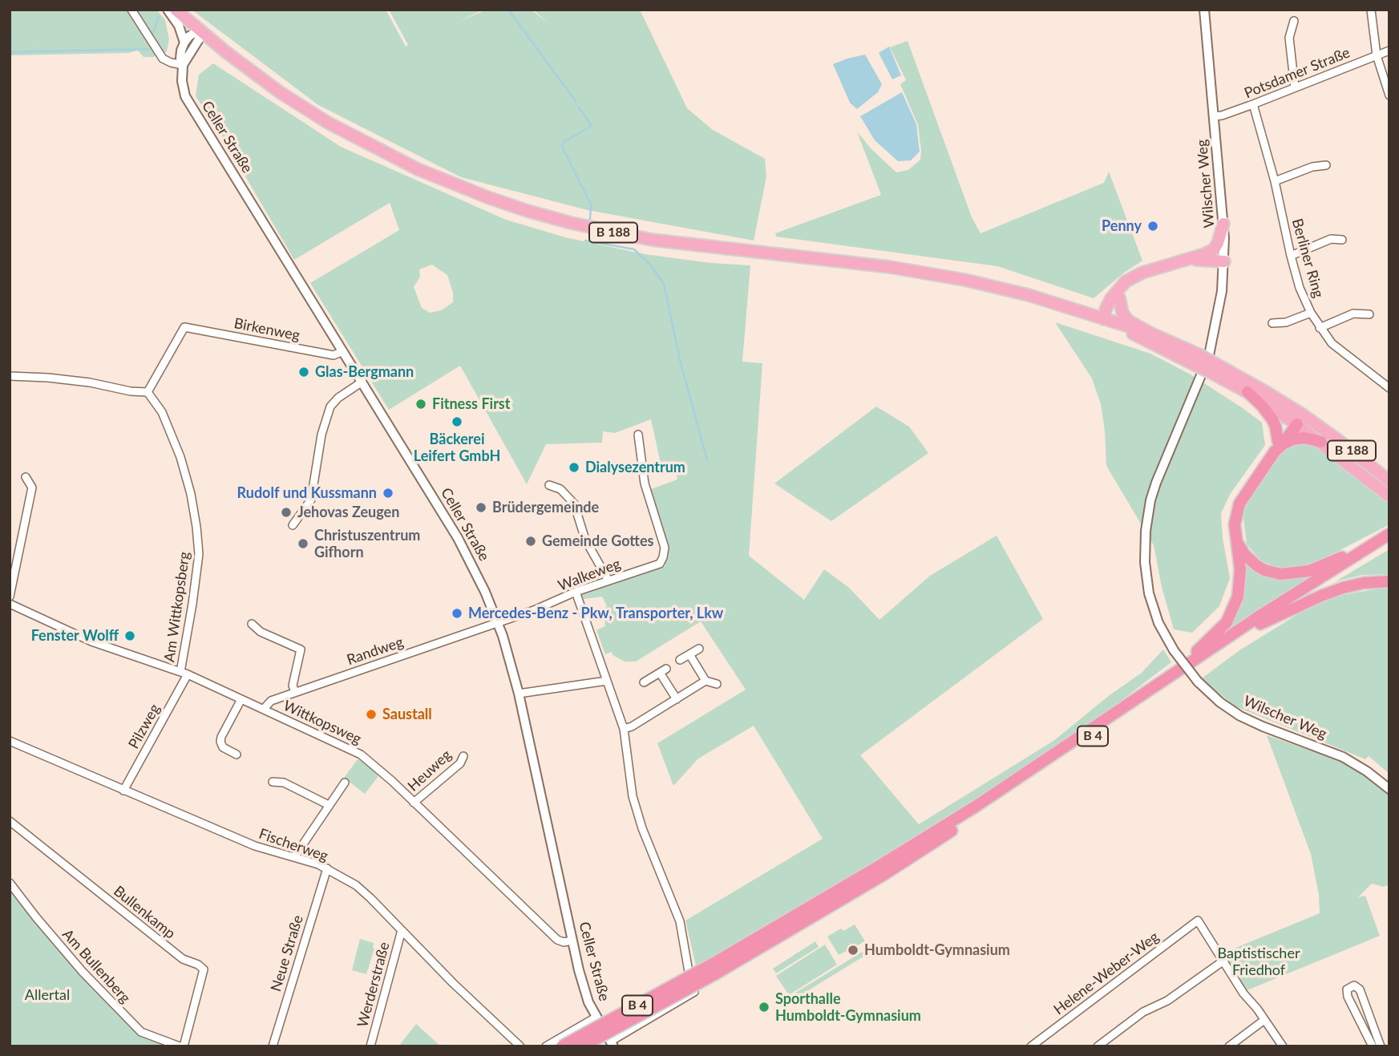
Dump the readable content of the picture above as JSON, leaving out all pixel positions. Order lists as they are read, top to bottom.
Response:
{
  "streets": {
    "highway": ["B 4"],
    "main road": ["B 188"],
    "street": [
      "Potsdamer Straße",
      "Celler Straße",
      "Wilscher Weg",
      "Berliner Ring",
      "Birkenweg",
      "Walkeweg",
      "Am Wittkopsberg",
      "Randweg",
      "Wittkopsweg",
      "Pilzweg",
      "Heuweg",
      "Fischerweg",
      "Bullenkamp",
      "Neue Straße",
      "Am Bullenberg",
      "Helene-Weber-Weg",
      "Werderstraße"
    ]
  },
  "crossings": [
    ["Potsdamer Straße", "Wilscher Weg"],
    ["Potsdamer Straße", "Berliner Ring"],
    ["Celler Straße", "Birkenweg"],
    ["Celler Straße", "Walkeweg"],
    ["Celler Straße", "Randweg"],
    ["Celler Straße", "Wittkopsweg"],
    ["Wilscher Weg", "B 188"],
    ["Birkenweg", "Am Wittkopsberg"],
    ["Walkeweg", "Randweg"],
    ["Am Wittkopsberg", "Wittkopsweg"],
    ["Am Wittkopsberg", "Pilzweg"],
    ["Randweg", "Wittkopsweg"],
    ["Wittkopsweg", "Pilzweg"],
    ["Wittkopsweg", "Heuweg"],
    ["Pilzweg", "Fischerweg"],
    ["Fischerweg", "Neue Straße"],
    ["Fischerweg", "Werderstraße"],
    ["Bullenkamp", "Am Bullenberg"]
  ],
  "parks": ["Baptistischer Friedhof", "Allertal"],
  "places": [
    "Penny",
    "Glas-Bergmann",
    "Fitness First",
    "Bäckerei Leifert GmbH",
    "Dialysezentrum",
    "Rudolf und Kussmann",
    "Brüdergemeinde",
    "Jehovas Zeugen",
    "Gemeinde Gottes",
    "Christuszentrum Gifhorn",
    "Mercedes-Benz - Pkw, Transporter, Lkw",
    "Fenster Wolff",
    "Saustall",
    "Humboldt-Gymnasium",
    "Sporthalle Humboldt-Gymnasium"
  ]
}
